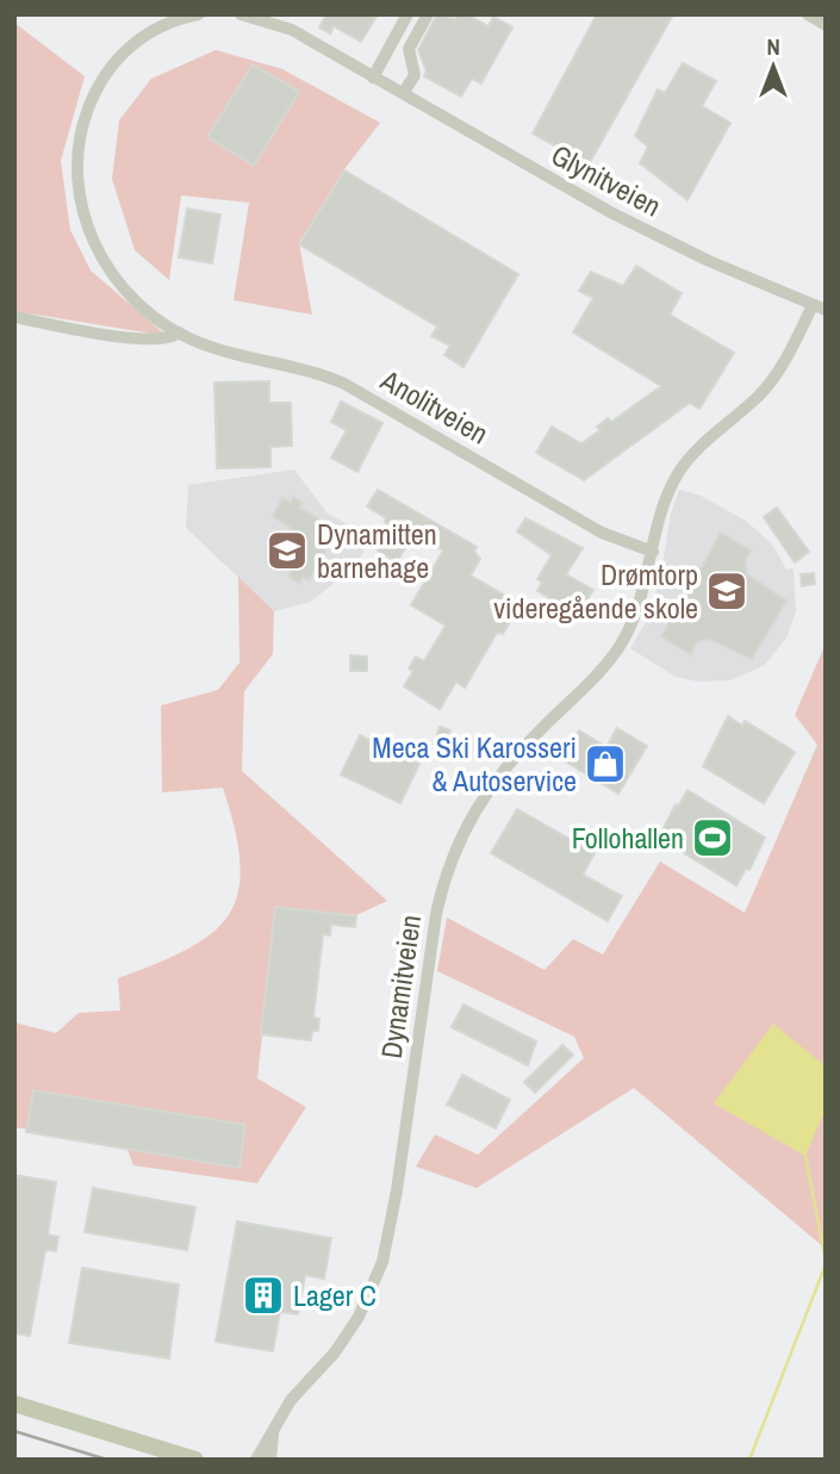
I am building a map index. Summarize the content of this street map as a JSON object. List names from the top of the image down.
{
  "streets": {
    "street": ["Glynitveien", "Anolitveien", "Dynamitveien"]
  },
  "crossings": [
    ["Glynitveien", "Dynamitveien"],
    ["Anolitveien", "Dynamitveien"]
  ],
  "places": {
    "school or university": ["Dynamitten barnehage", "Drømtorp videregående skole"],
    "shop": ["Meca Ski Karosseri & Autoservice"],
    "sports": ["Follohallen"],
    "building": ["Lager C"]
  },
  "north": "top"
}
